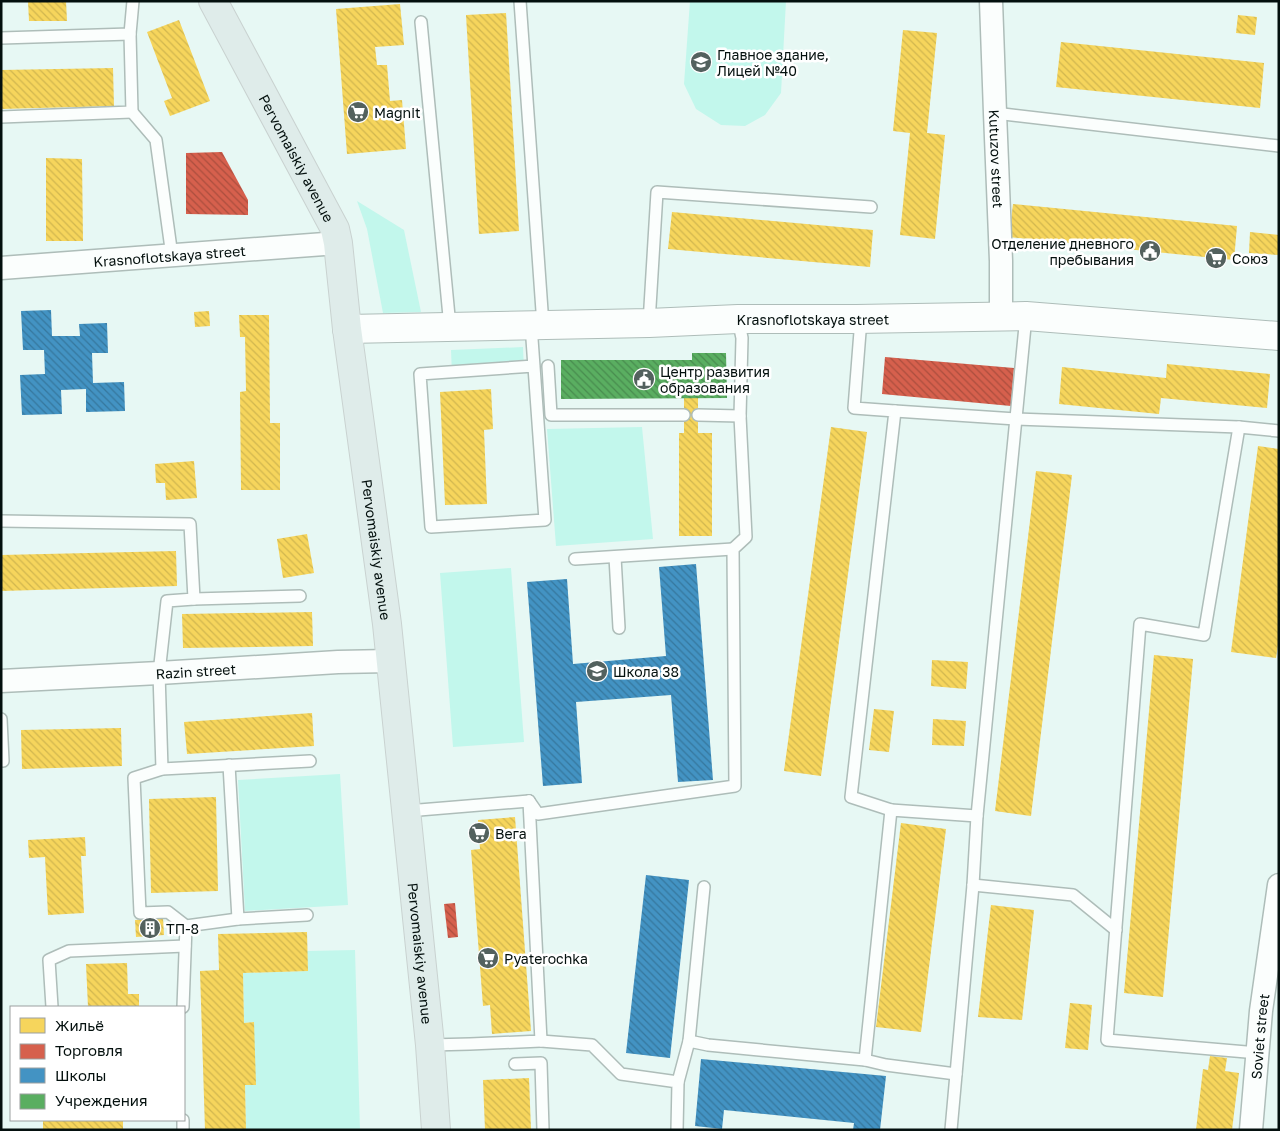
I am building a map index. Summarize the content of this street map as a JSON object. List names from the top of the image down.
{
  "streets": {
    "main road": ["Pervomaiskiy avenue"],
    "street": [
      "Kutuzov street",
      "Krasnoflotskaya street",
      "Razin street",
      "Soviet street"
    ]
  },
  "crossings": [
    ["Pervomaiskiy avenue", "Krasnoflotskaya street"],
    ["Pervomaiskiy avenue", "Razin street"],
    ["Kutuzov street", "Krasnoflotskaya street"]
  ],
  "places": {
    "school or university": ["Главное здание, Лицей №40", "Школа 38"],
    "supermarket": [
      "Magnit",
      "Союз",
      "Вега",
      "Pyaterochka"
    ],
    "public building": ["Отделение дневного пребывания", "Центр развития образования"],
    "building": ["ТП-8"]
  },
  "legend": [
    "Жильё",
    "Торговля",
    "Школы",
    "Учреждения"
  ]
}
